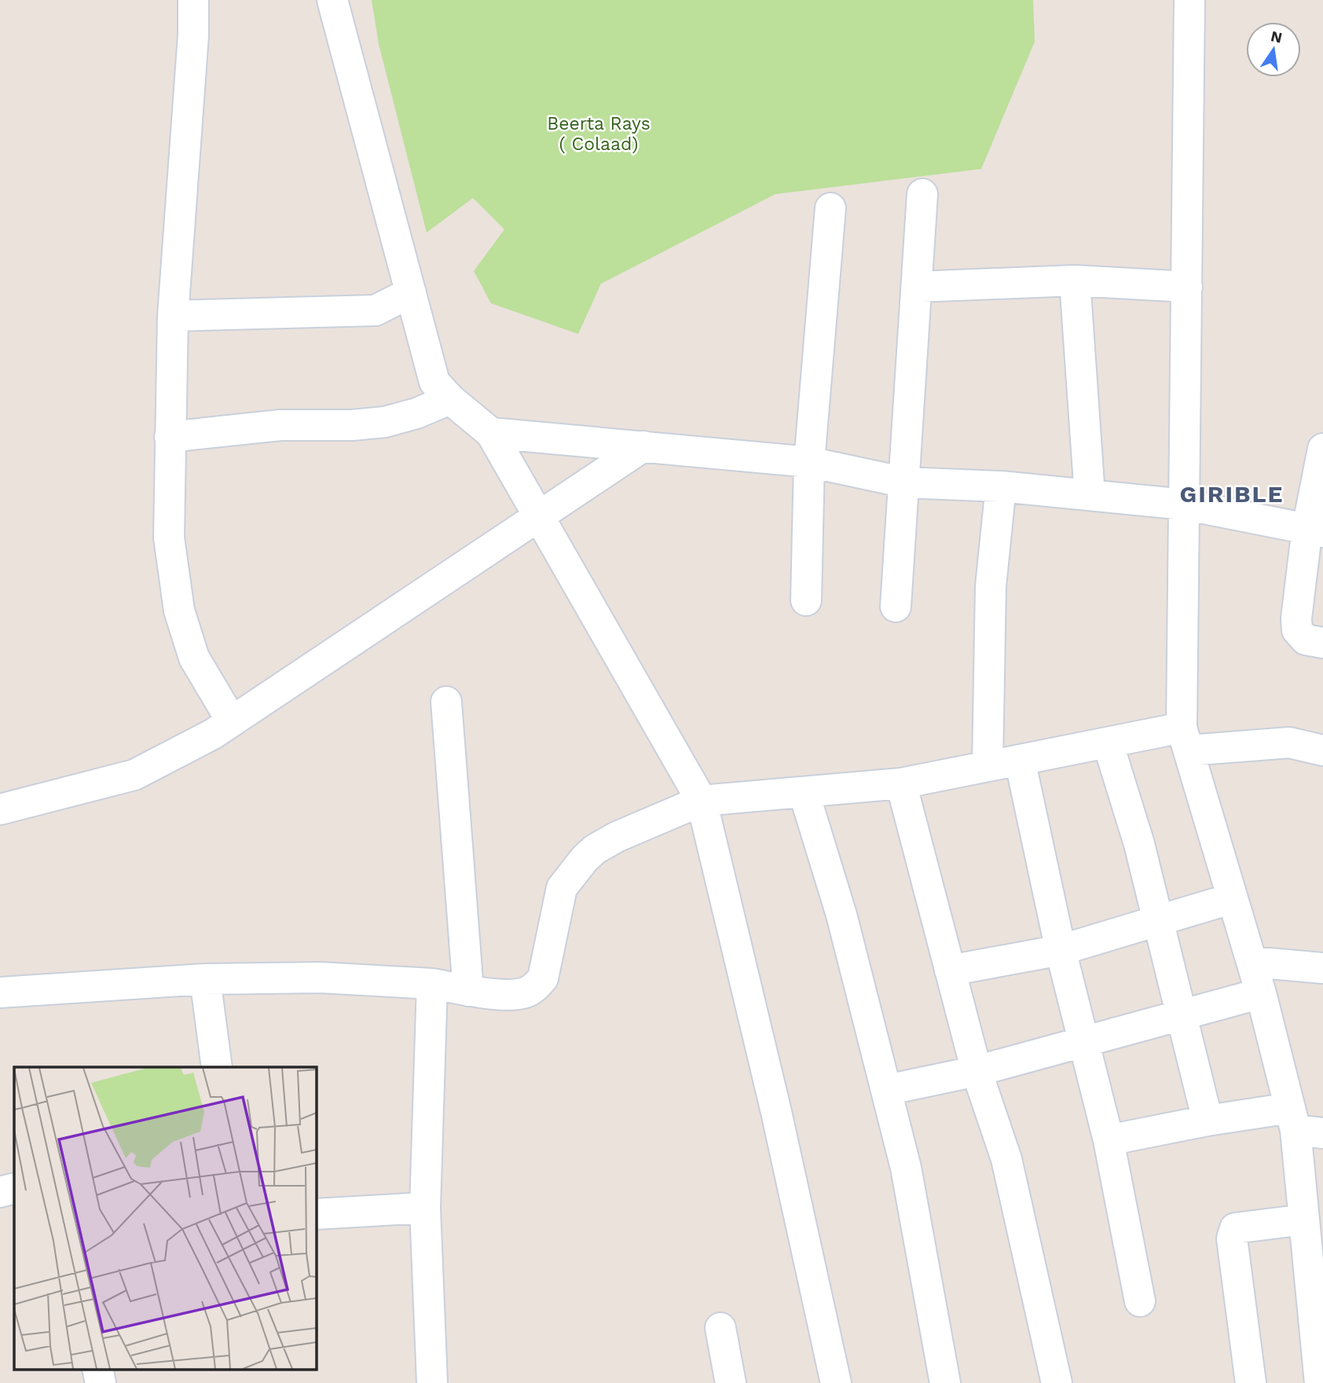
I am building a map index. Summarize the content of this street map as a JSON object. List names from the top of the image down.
{
  "districts": ["GIRIBLE"],
  "parks": ["Beerta Rays ( Colaad)"],
  "north": "top"
}
